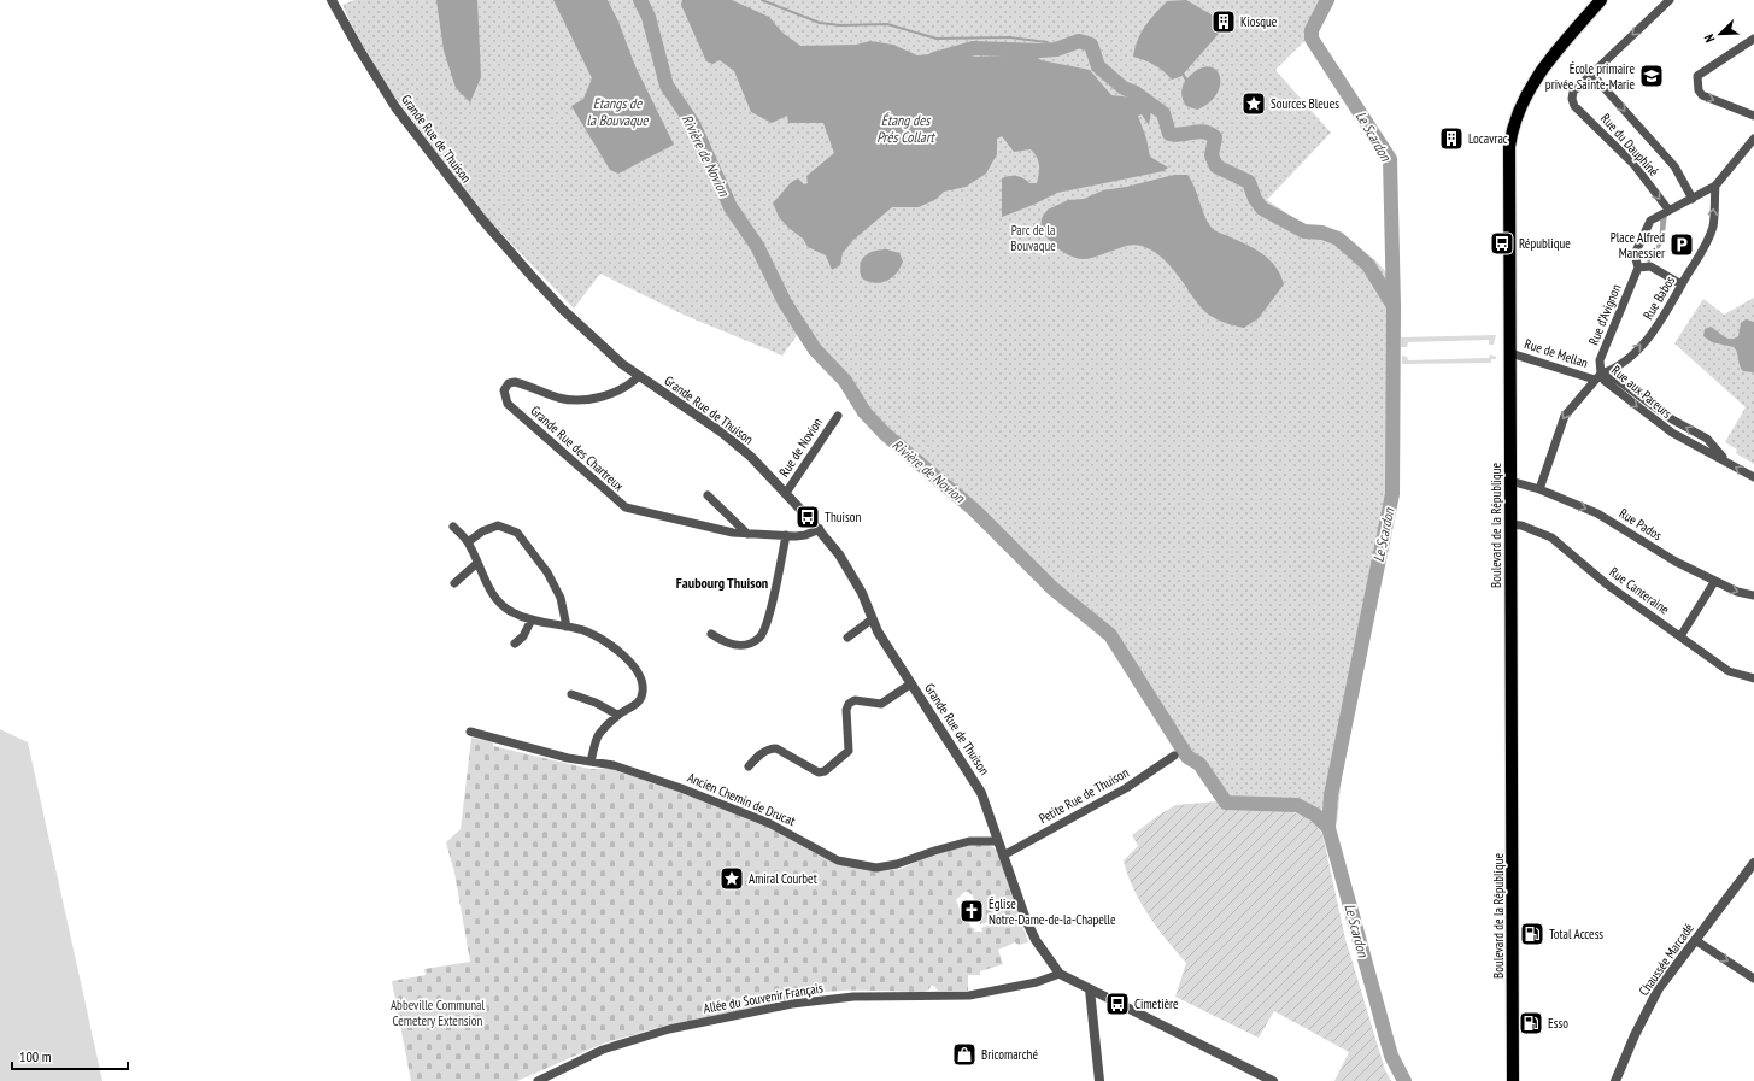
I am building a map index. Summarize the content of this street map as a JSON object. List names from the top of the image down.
{
  "streets": {
    "main road": ["Boulevard de la République"],
    "street": [
      "Grande Rue de Thuison",
      "Rue du Dauphiné",
      "Rue Babos",
      "Rue d'Avignon",
      "Rue de Mellan",
      "Rue aux Pareurs",
      "Rue de Novion",
      "Grande Rue des Chartreux",
      "Rue Pados",
      "Rue Canteraine",
      "Petite Rue de Thuison",
      "Ancien Chemin de Drucat",
      "Chaussée Marcadé",
      "Allée du Souvenir Français"
    ]
  },
  "crossings": [
    ["Grande Rue de Thuison", "Rue de Novion"],
    ["Grande Rue de Thuison", "Grande Rue des Chartreux"],
    ["Grande Rue de Thuison", "Petite Rue de Thuison"],
    ["Grande Rue de Thuison", "Ancien Chemin de Drucat"],
    ["Grande Rue de Thuison", "Allée du Souvenir Français"],
    ["Rue Babos", "Rue d'Avignon"],
    ["Rue Babos", "Rue de Mellan"],
    ["Rue Babos", "Rue aux Pareurs"],
    ["Rue d'Avignon", "Rue de Mellan"],
    ["Rue d'Avignon", "Rue aux Pareurs"],
    ["Rue de Mellan", "Rue aux Pareurs"],
    ["Rue de Mellan", "Boulevard de la République"],
    ["Rue Pados", "Boulevard de la République"],
    ["Boulevard de la République", "Rue Canteraine"]
  ],
  "one_way": ["Rue Babos", "Rue aux Pareurs", "Rue Pados"],
  "districts": ["Faubourg Thuison"],
  "water": [
    "Etangs de la Bouvaque",
    "Étang des Prés Collart",
    "Le Scardon",
    "Rivière de Novion"
  ],
  "parks": ["Parc de la Bouvaque", "Abbeville Communal Cemetery Extension"],
  "places": {
    "building": ["Kiosque", "Locavrac"],
    "school or university": ["École primaire privée Sainte-Marie"],
    "place": ["Sources Bleues", "Amiral Courbet"],
    "bus stop": ["République", "Thuison", "Cimetière"],
    "parking": ["Place Alfred Manessier"],
    "church": ["Église Notre-Dame-de-la-Chapelle"],
    "fuel station": ["Total Access", "Esso"],
    "shop": ["Bricomarché"]
  },
  "scale_bar": "100 m",
  "north": "bottom left"
}
